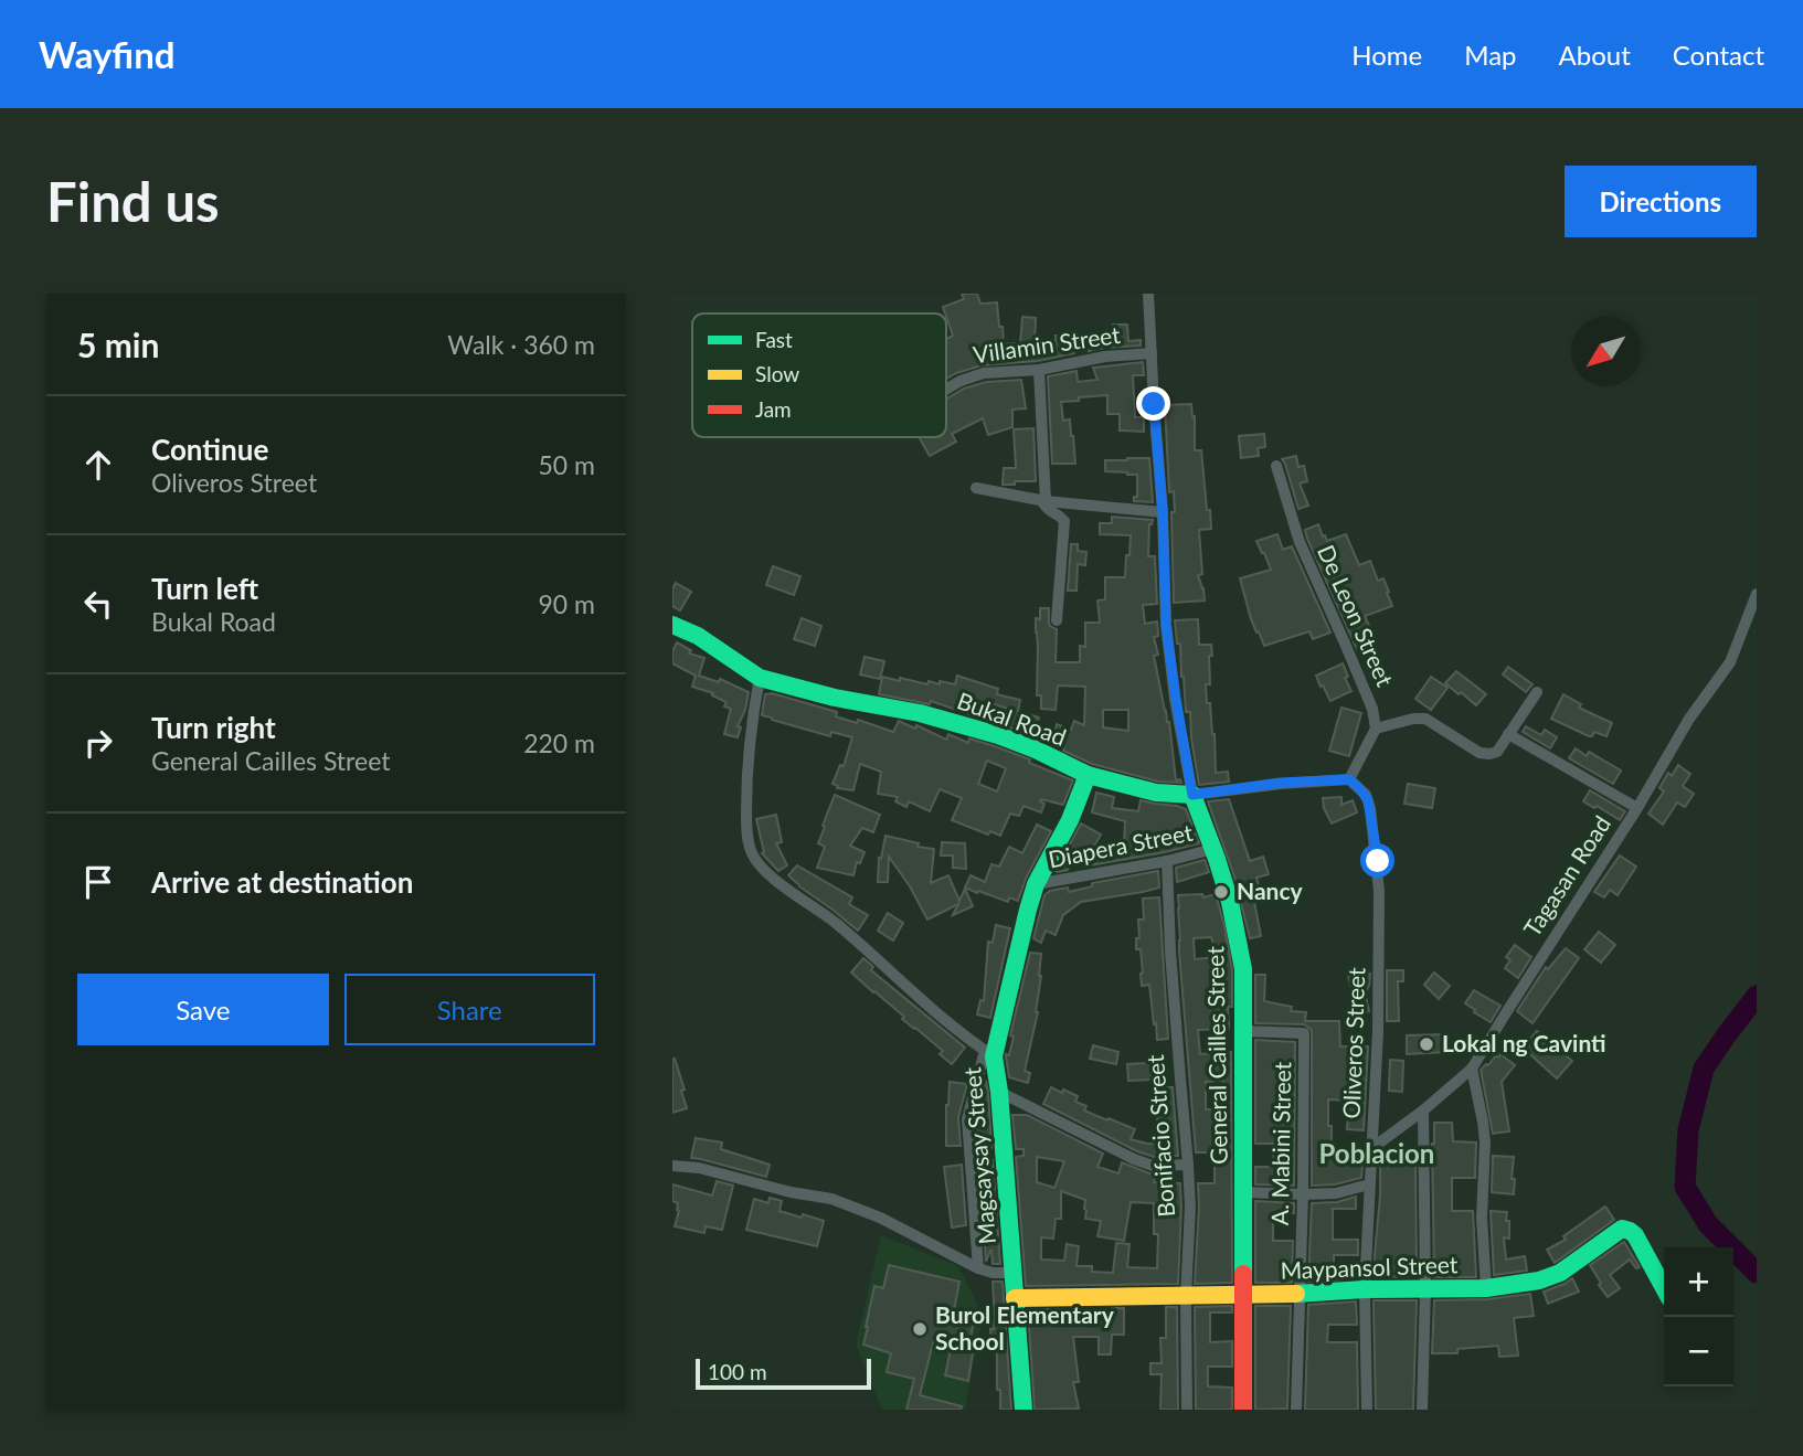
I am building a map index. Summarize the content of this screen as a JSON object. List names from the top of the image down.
{
  "streets": {
    "street": [
      "Villamin Street",
      "De Leon Street",
      "Bukal Road",
      "Diapera Street",
      "Tagasan Road",
      "Oliveros Street",
      "General Cailles Street",
      "Bonifacio Street",
      "A. Mabini Street",
      "Magsaysay Street",
      "Maypansol Street"
    ]
  },
  "crossings": [
    ["Villamin Street", "General Cailles Street"],
    ["Bukal Road", "Oliveros Street"],
    ["Bukal Road", "General Cailles Street"],
    ["Bukal Road", "Magsaysay Street"],
    ["Diapera Street", "General Cailles Street"],
    ["Diapera Street", "Bonifacio Street"],
    ["Diapera Street", "Magsaysay Street"],
    ["Tagasan Road", "Oliveros Street"],
    ["Oliveros Street", "Maypansol Street"],
    ["General Cailles Street", "A. Mabini Street"],
    ["General Cailles Street", "Maypansol Street"],
    ["Bonifacio Street", "Maypansol Street"],
    ["A. Mabini Street", "Maypansol Street"],
    ["Magsaysay Street", "Maypansol Street"]
  ],
  "districts": ["Poblacion"],
  "places": ["Nancy", "Lokal ng Cavinti", "Burol Elementary School"],
  "legend": ["Fast", "Slow", "Jam"],
  "scale_bar": "100 m",
  "north": "bottom left",
  "page": {
    "header": "Wayfind",
    "nav": [
      "Home",
      "Map",
      "About",
      "Contact"
    ],
    "buttons": [
      "Directions",
      ["Save", "Share"]
    ],
    "title": "Find us",
    "heading": ["5 min", "Walk · 360 m"],
    "list": [
      ["Continue", "Oliveros Street", "50 m"],
      ["Turn left", "Bukal Road", "90 m"],
      ["Turn right", "General Cailles Street", "220 m"],
      "Arrive at destination"
    ],
    "map_buttons": ["+", "−"],
    "scale": "100 m"
  }
}
